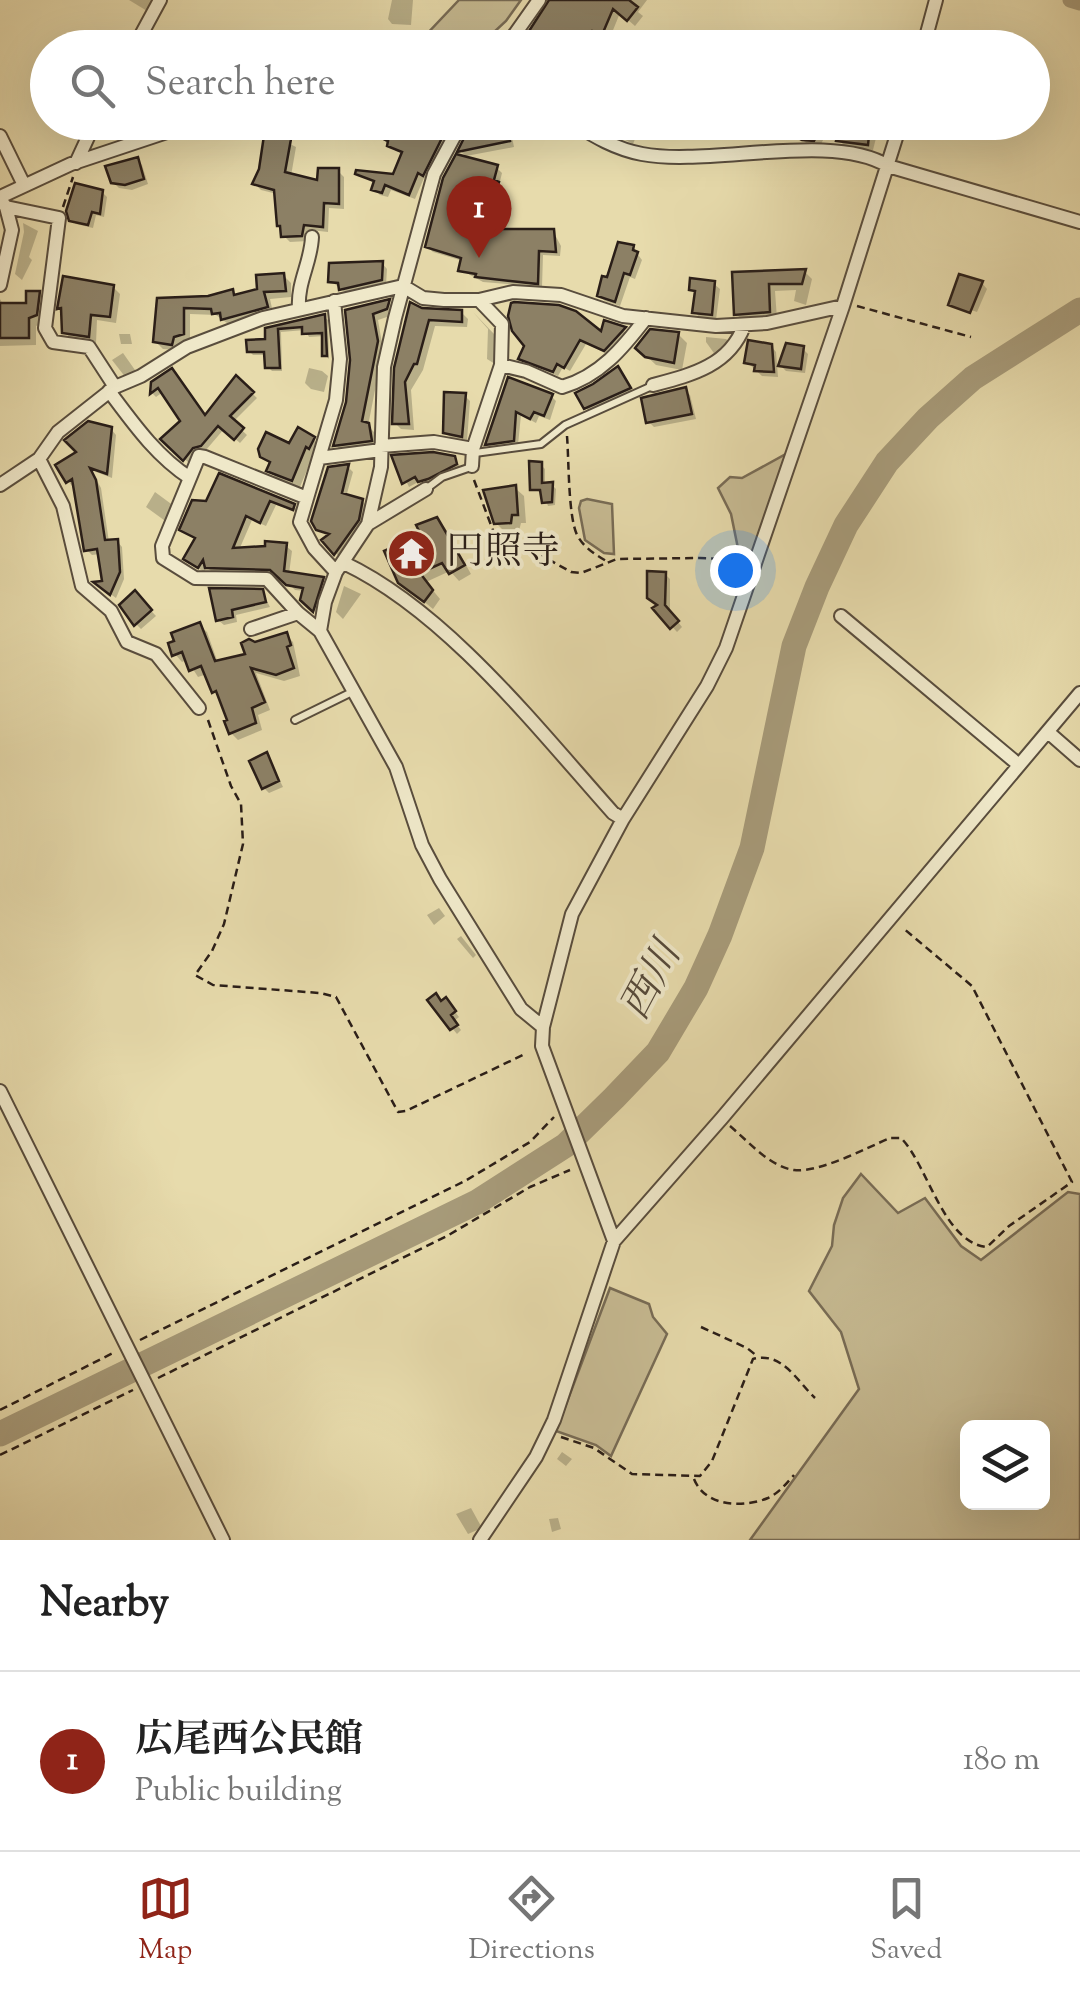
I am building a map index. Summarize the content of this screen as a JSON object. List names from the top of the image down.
{
  "water": ["西川"],
  "places": {
    "temple": ["円照寺"]
  },
  "page": {
    "search": "Search here",
    "pins": "1",
    "heading": "Nearby",
    "list": [
      {
        "mark": "1",
        "name": "広尾西公民館",
        "note": "Public building",
        "value": "180 m"
      }
    ],
    "nav": ["Map", "Directions", "Saved"]
  }
}
